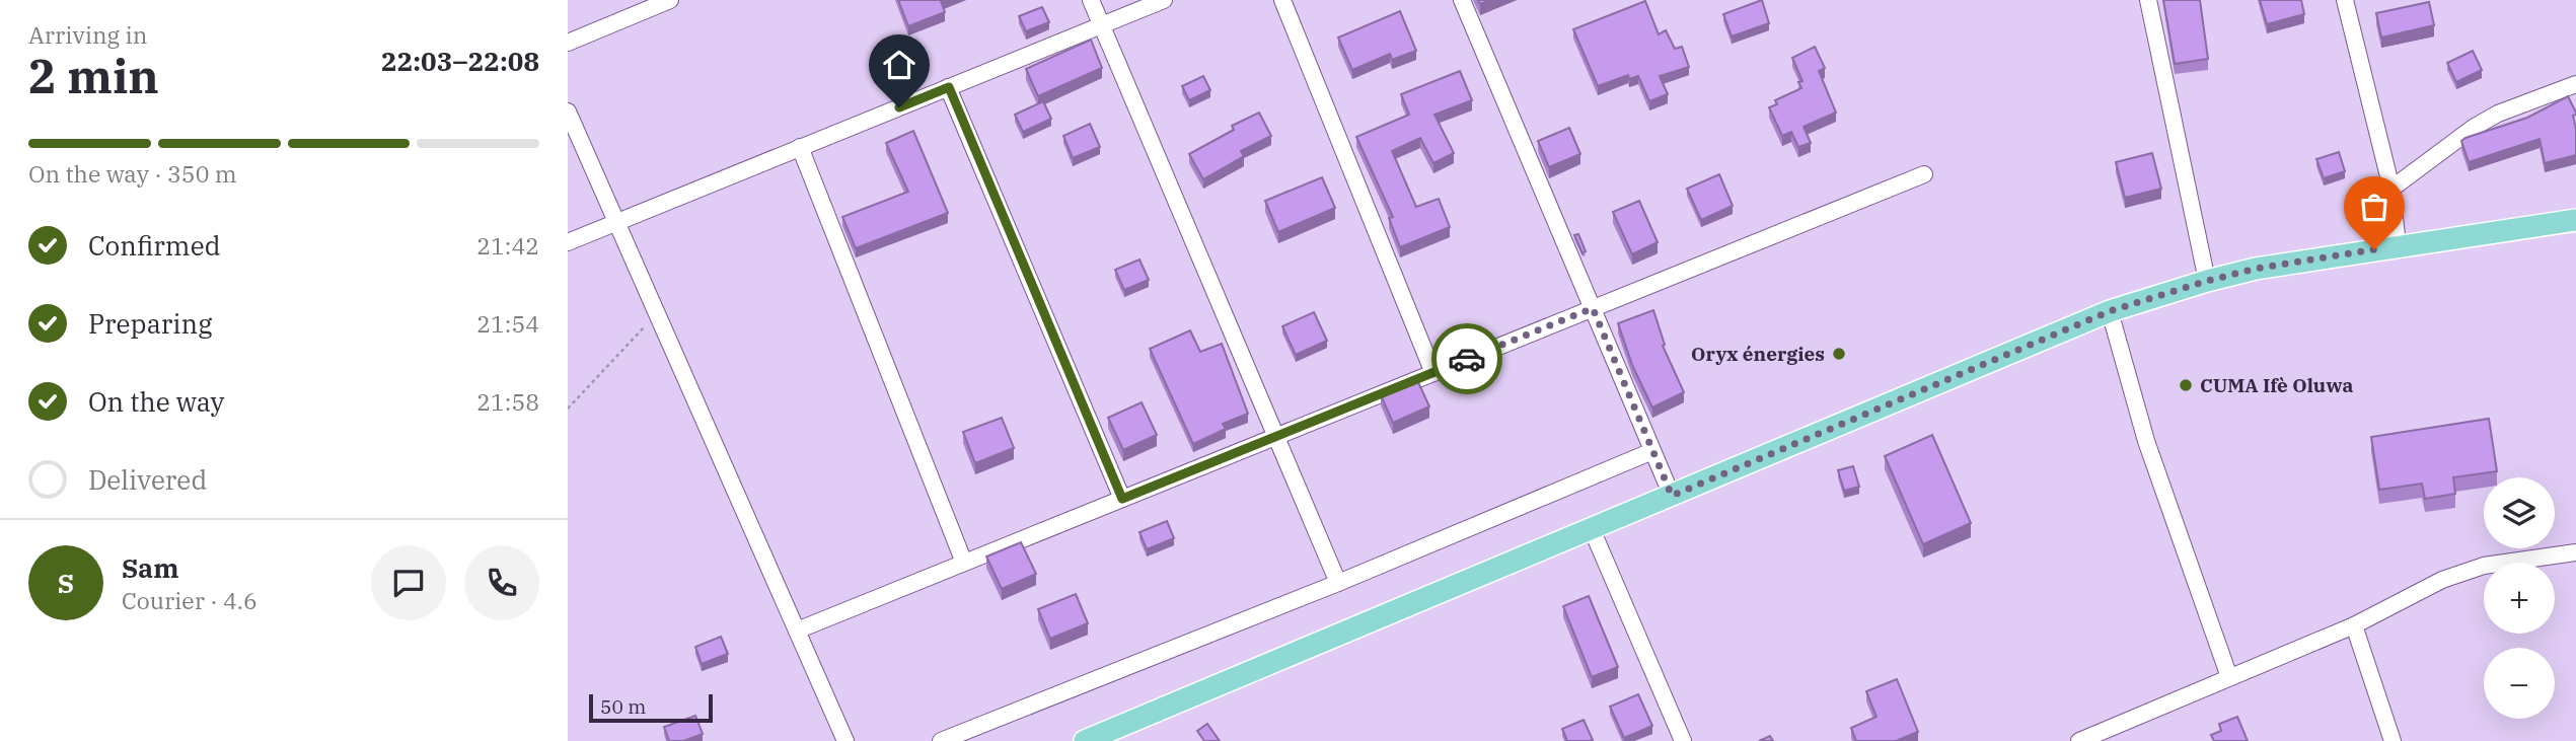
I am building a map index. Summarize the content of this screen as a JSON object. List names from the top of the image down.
{
  "places": ["Oryx énergies", "CUMA Ifè Oluwa"],
  "scale_bar": "50 m",
  "page": {
    "heading": ["2 min", "Arriving in", "22:03–22:08"],
    "panel": ["Sam", "Courier · 4.6"],
    "bar": "On the way · 350 m",
    "list": [
      ["Confirmed", "21:42"],
      ["Preparing", "21:54"],
      ["On the way", "21:58"],
      "Delivered"
    ],
    "map_buttons": ["+", "−"],
    "round": "S",
    "scale": "50 m"
  }
}
